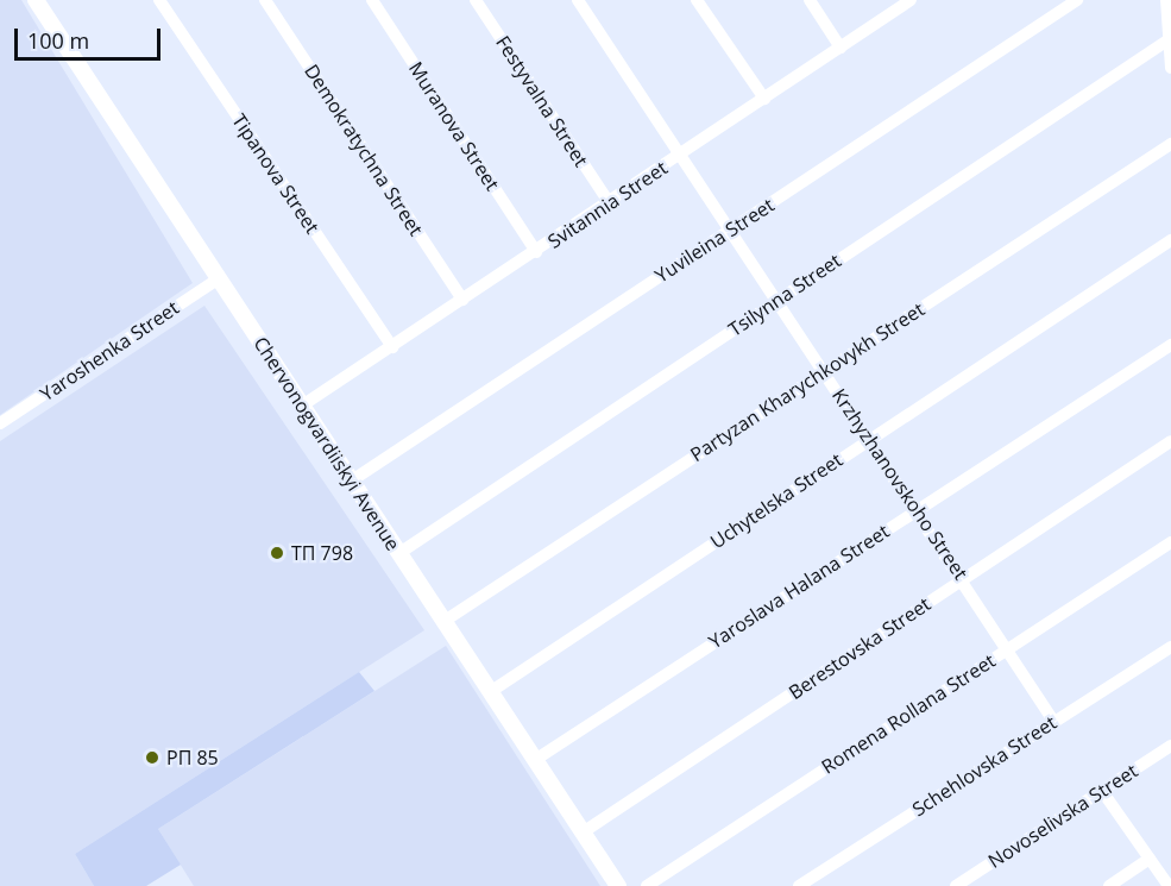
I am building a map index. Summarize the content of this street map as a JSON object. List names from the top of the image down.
{
  "streets": {
    "main road": ["Chervonogvardiiskyi Avenue"],
    "street": [
      "Festyvalna Street",
      "Muranova Street",
      "Demokratychna Street",
      "Tipanova Street",
      "Svitannia Street",
      "Yuvileina Street",
      "Tsilynna Street",
      "Yaroshenka Street",
      "Partyzan Kharychkovykh Street",
      "Krzhyzhanovskoho Street",
      "Uchytelska Street",
      "Yaroslava Halana Street",
      "Berestovska Street",
      "Romena Rollana Street",
      "Schehlovska Street",
      "Novoselivska Street"
    ]
  },
  "crossings": [
    ["Festyvalna Street", "Svitannia Street"],
    ["Muranova Street", "Svitannia Street"],
    ["Demokratychna Street", "Svitannia Street"],
    ["Tipanova Street", "Svitannia Street"],
    ["Svitannia Street", "Chervonogvardiiskyi Avenue"],
    ["Svitannia Street", "Krzhyzhanovskoho Street"],
    ["Yuvileina Street", "Chervonogvardiiskyi Avenue"],
    ["Yuvileina Street", "Krzhyzhanovskoho Street"],
    ["Tsilynna Street", "Chervonogvardiiskyi Avenue"],
    ["Tsilynna Street", "Krzhyzhanovskoho Street"],
    ["Yaroshenka Street", "Chervonogvardiiskyi Avenue"],
    ["Partyzan Kharychkovykh Street", "Chervonogvardiiskyi Avenue"],
    ["Partyzan Kharychkovykh Street", "Krzhyzhanovskoho Street"],
    ["Chervonogvardiiskyi Avenue", "Uchytelska Street"],
    ["Chervonogvardiiskyi Avenue", "Yaroslava Halana Street"],
    ["Chervonogvardiiskyi Avenue", "Berestovska Street"],
    ["Krzhyzhanovskoho Street", "Uchytelska Street"],
    ["Krzhyzhanovskoho Street", "Yaroslava Halana Street"],
    ["Krzhyzhanovskoho Street", "Berestovska Street"],
    ["Krzhyzhanovskoho Street", "Romena Rollana Street"],
    ["Krzhyzhanovskoho Street", "Schehlovska Street"]
  ],
  "places": ["ТП 798", "РП 85"],
  "scale_bar": "100 m"
}
